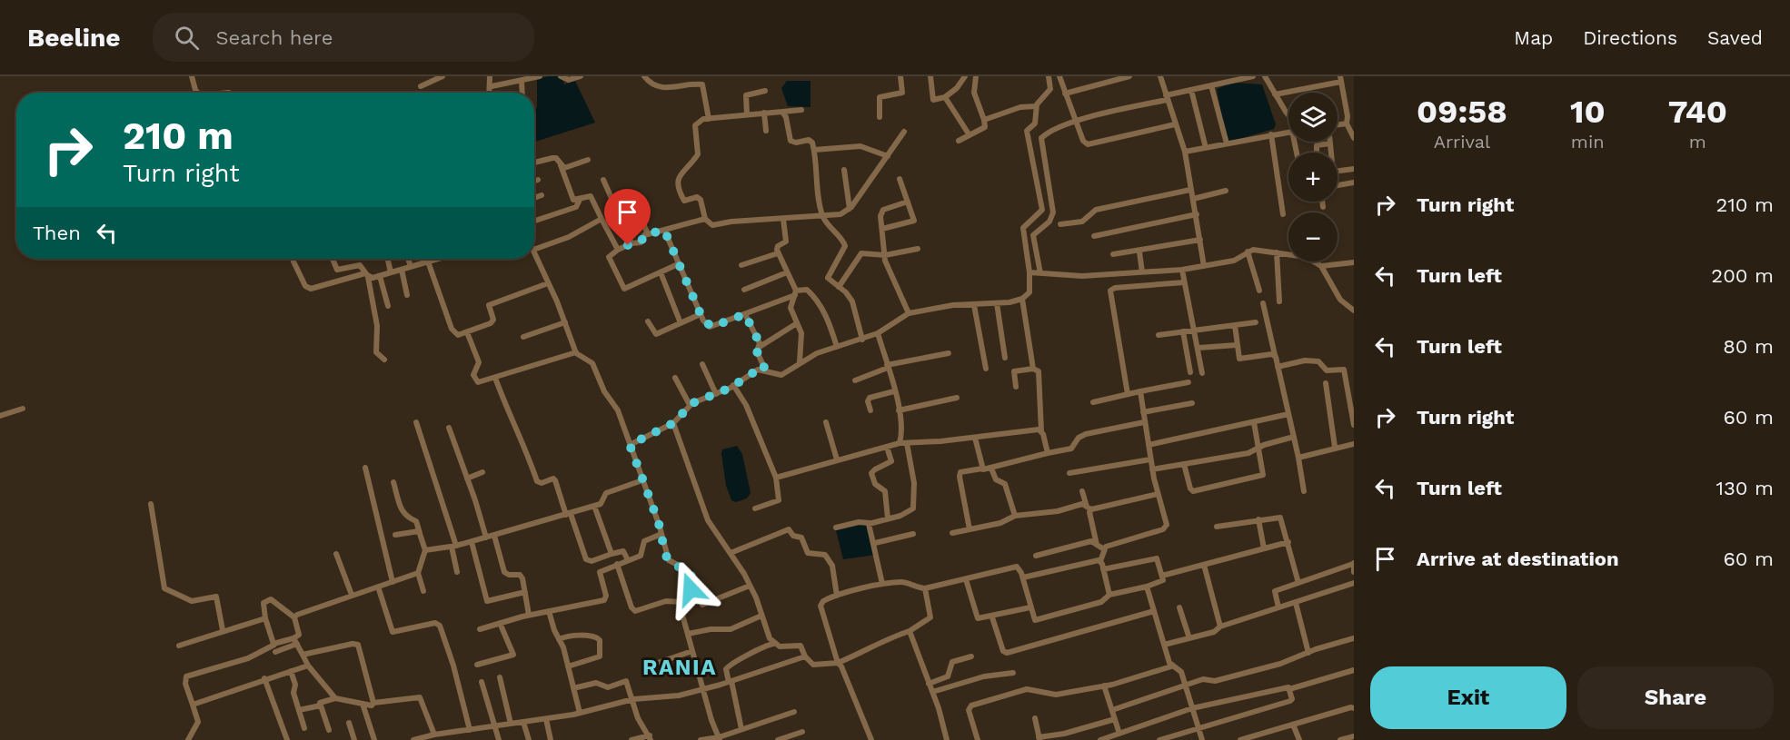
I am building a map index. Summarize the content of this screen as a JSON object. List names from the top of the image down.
{
  "districts": ["RANIA"],
  "page": {
    "header": "Beeline",
    "search": "Search here",
    "nav": ["Map", "Directions", "Saved"],
    "eta": [
      "09:58",
      "Arrival",
      "10",
      "min",
      "740",
      "m"
    ],
    "map_buttons": ["+", "−"],
    "turn": ["210 m", "Turn right"],
    "list": [
      {
        "name": "Turn right",
        "value": "210 m"
      },
      {
        "name": "Turn left",
        "value": "200 m"
      },
      {
        "name": "Turn left",
        "value": "80 m"
      },
      {
        "name": "Turn right",
        "value": "60 m"
      },
      {
        "name": "Turn left",
        "value": "130 m"
      },
      {
        "name": "Arrive at destination",
        "value": "60 m"
      }
    ],
    "then": "Then",
    "buttons": ["Exit", "Share"]
  }
}
